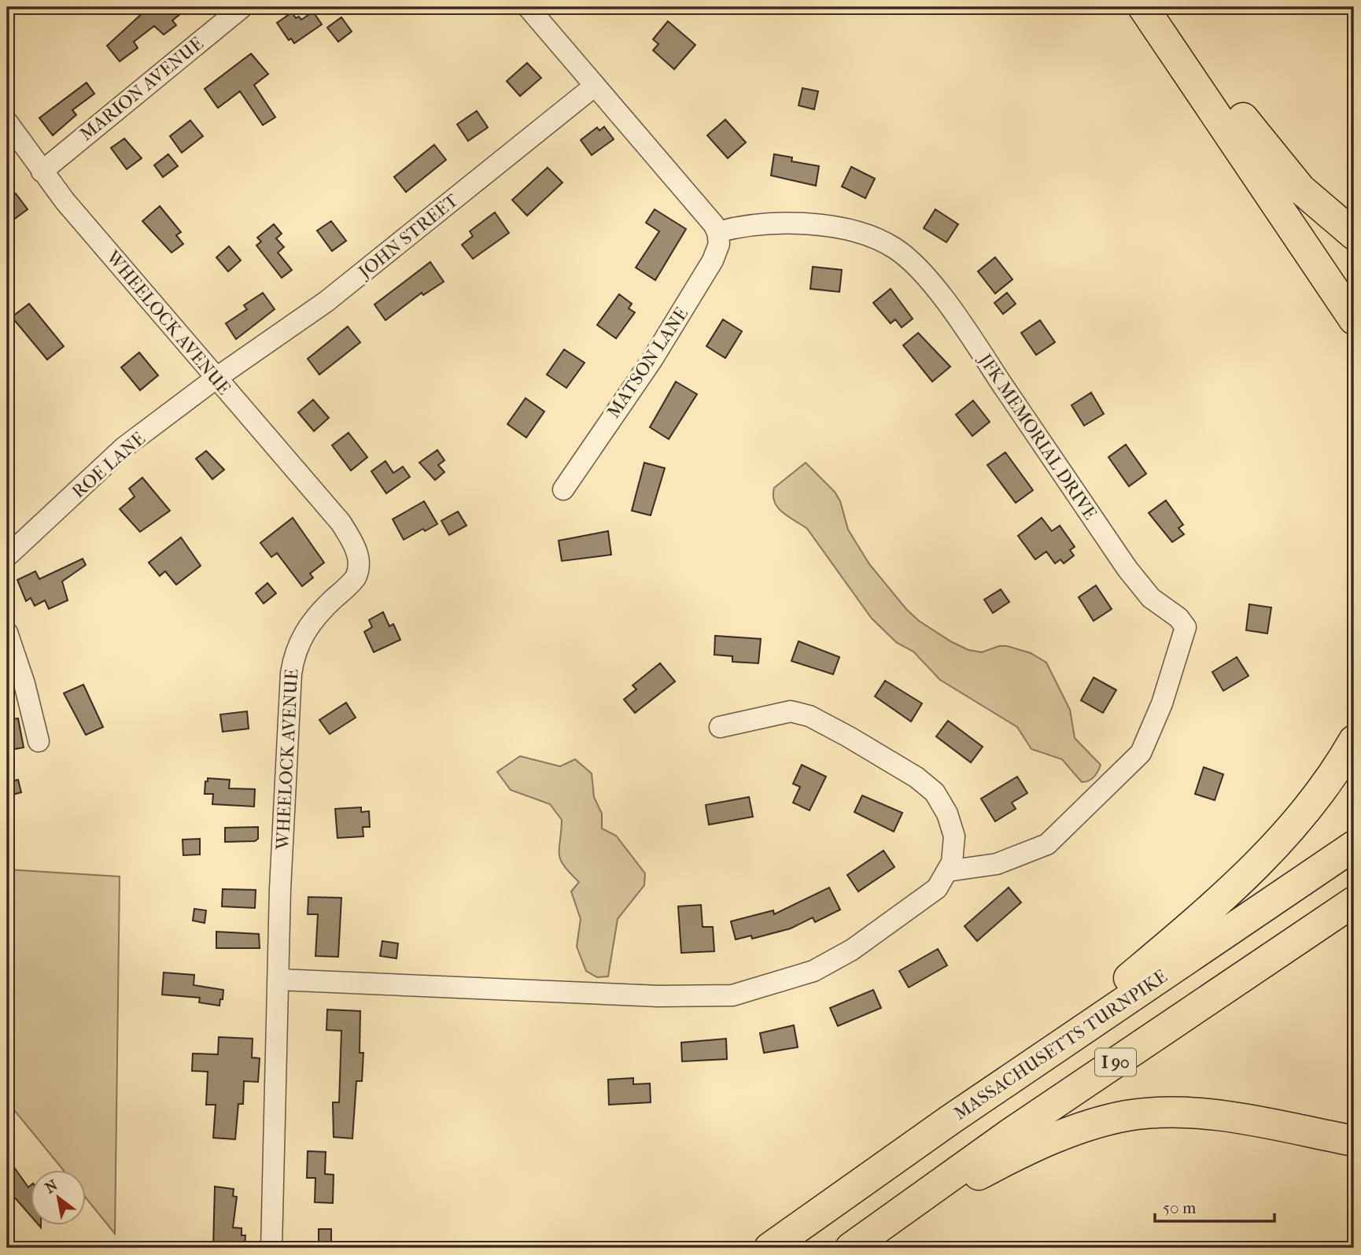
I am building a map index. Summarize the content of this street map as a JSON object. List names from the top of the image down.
{
  "streets": {
    "highway": ["MASSACHUSETTS TURNPIKE", "I 90"],
    "street": [
      "MARION AVENUE",
      "JOHN STREET",
      "WHEELOCK AVENUE",
      "MATSON LANE",
      "JFK MEMORIAL DRIVE",
      "ROE LANE"
    ]
  },
  "crossings": [
    ["MARION AVENUE", "WHEELOCK AVENUE"],
    ["JOHN STREET", "WHEELOCK AVENUE"],
    ["JOHN STREET", "ROE LANE"],
    ["WHEELOCK AVENUE", "ROE LANE"],
    ["MATSON LANE", "JFK MEMORIAL DRIVE"]
  ],
  "scale_bar": "50 m",
  "north": "top left"
}
